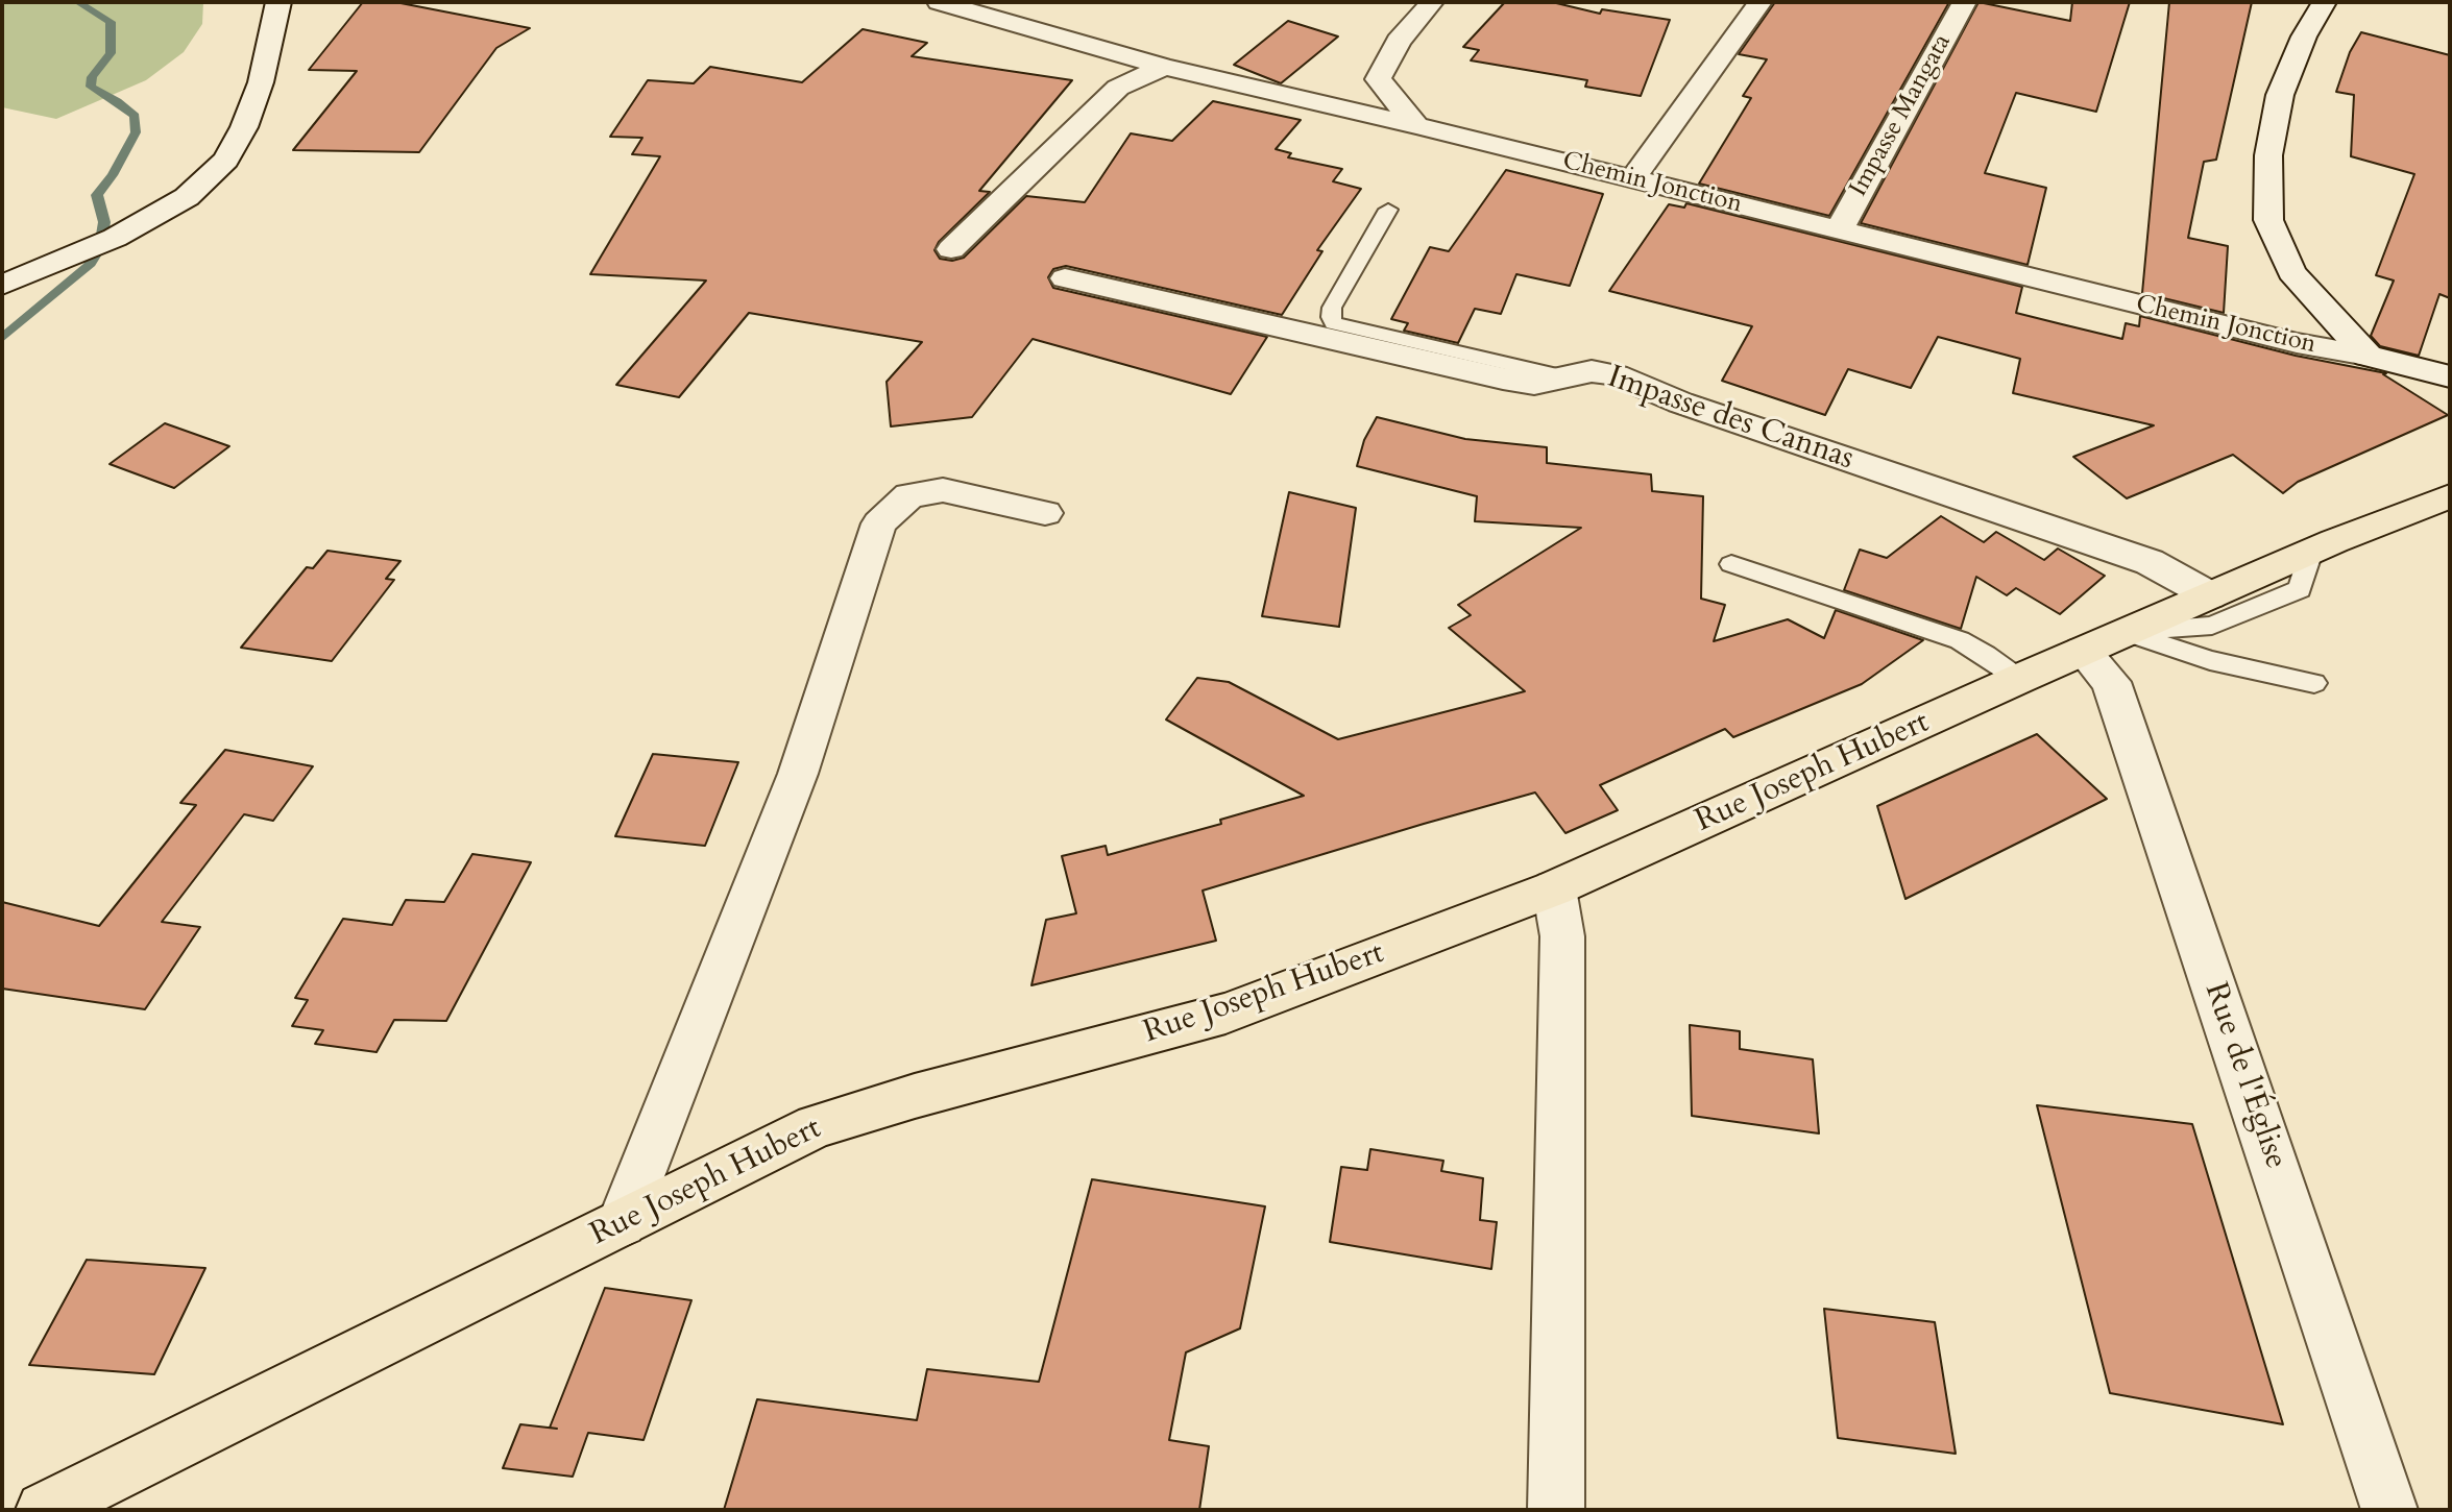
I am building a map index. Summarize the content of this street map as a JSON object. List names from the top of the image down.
{
  "streets": {
    "main road": ["Rue Joseph Hubert"],
    "street": [
      "Impasse Mangata",
      "Chemin Jonction",
      "Impasse des Cannas",
      "Rue de l'Église"
    ]
  },
  "crossings": [
    ["Impasse Mangata", "Chemin Jonction"],
    ["Impasse des Cannas", "Rue Joseph Hubert"],
    ["Rue Joseph Hubert", "Rue de l'Église"]
  ]
}
